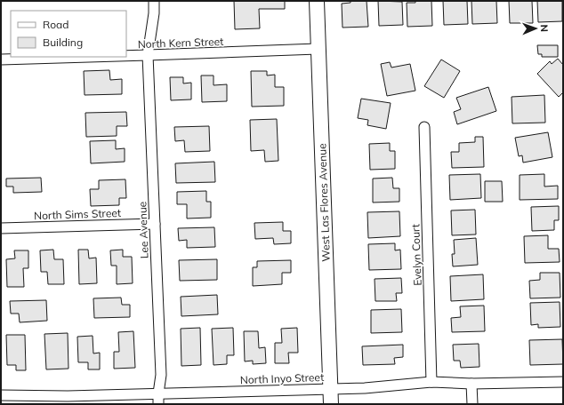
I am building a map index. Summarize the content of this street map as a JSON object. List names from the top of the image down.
{
  "streets": {
    "street": [
      "North Kern Street",
      "West Las Flores Avenue",
      "North Sims Street",
      "Lee Avenue",
      "Evelyn Court",
      "North Inyo Street"
    ]
  },
  "crossings": [
    ["North Kern Street", "West Las Flores Avenue"],
    ["North Kern Street", "Lee Avenue"],
    ["West Las Flores Avenue", "North Inyo Street"],
    ["North Sims Street", "Lee Avenue"],
    ["Lee Avenue", "North Inyo Street"],
    ["Evelyn Court", "North Inyo Street"]
  ],
  "legend": ["Road", "Building"],
  "north": "right"
}
